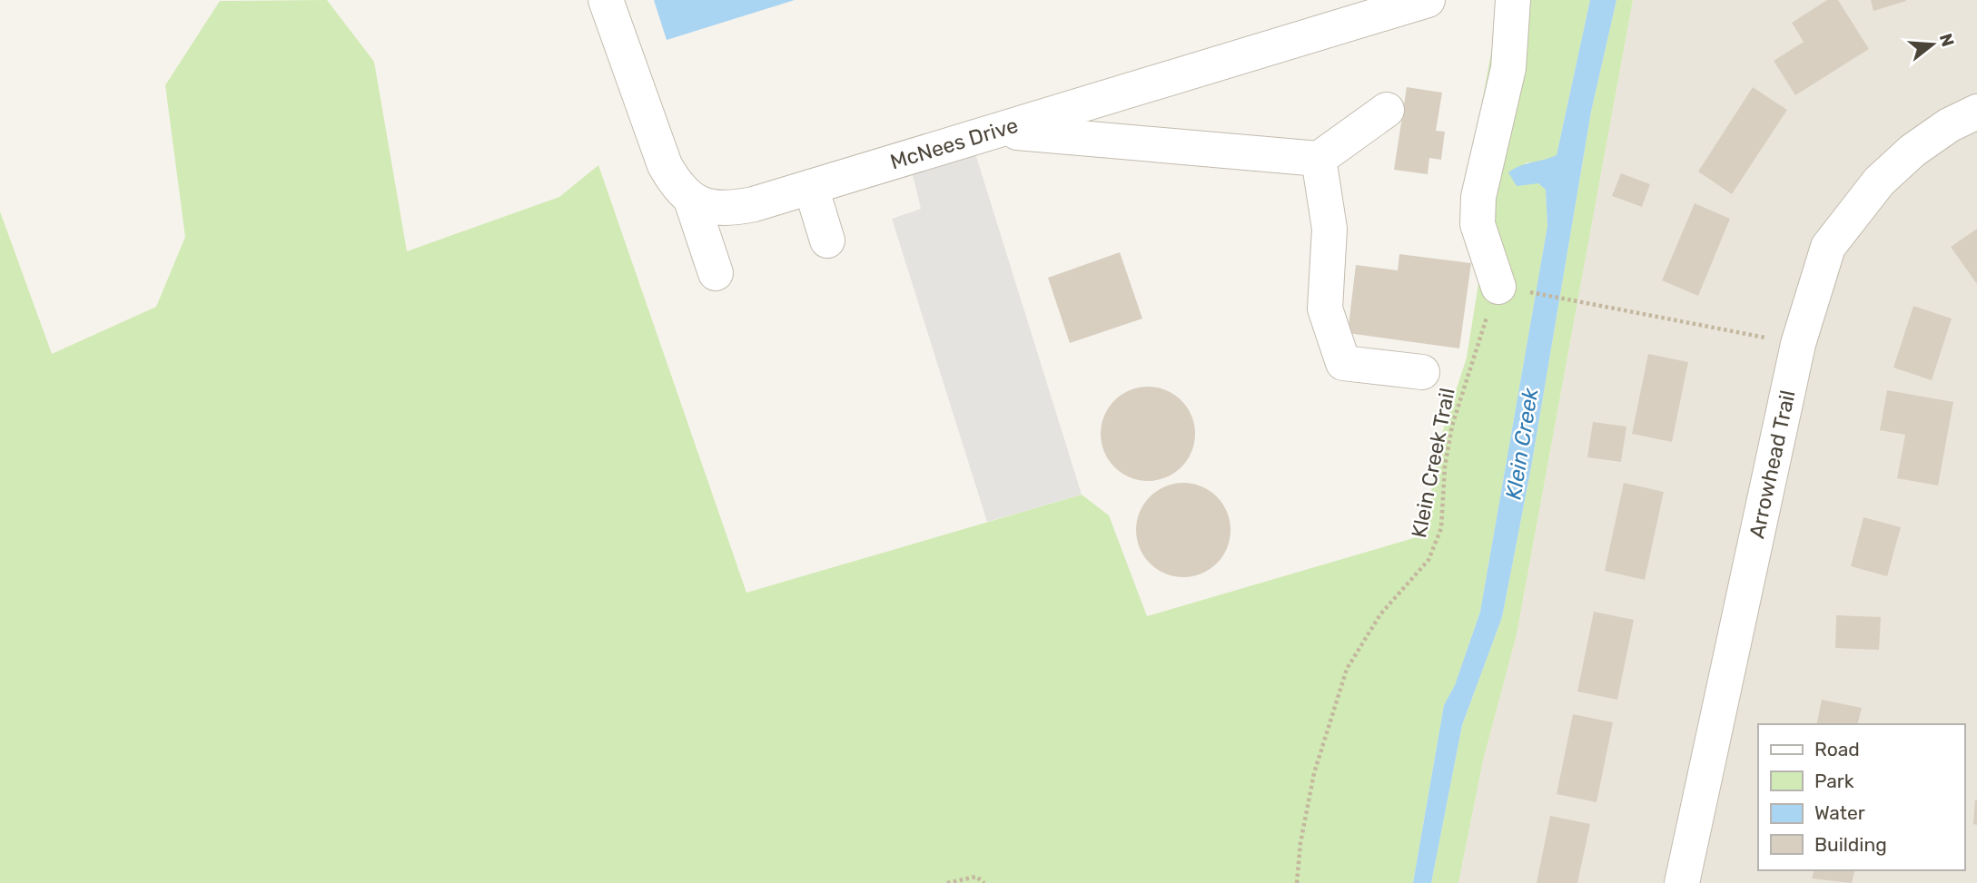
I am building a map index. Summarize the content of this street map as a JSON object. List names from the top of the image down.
{
  "streets": {
    "street": ["McNees Drive", "Arrowhead Trail"],
    "path": ["Klein Creek Trail"]
  },
  "water": ["Klein Creek"],
  "legend": [
    "Road",
    "Park",
    "Water",
    "Building"
  ],
  "north": "right"
}
